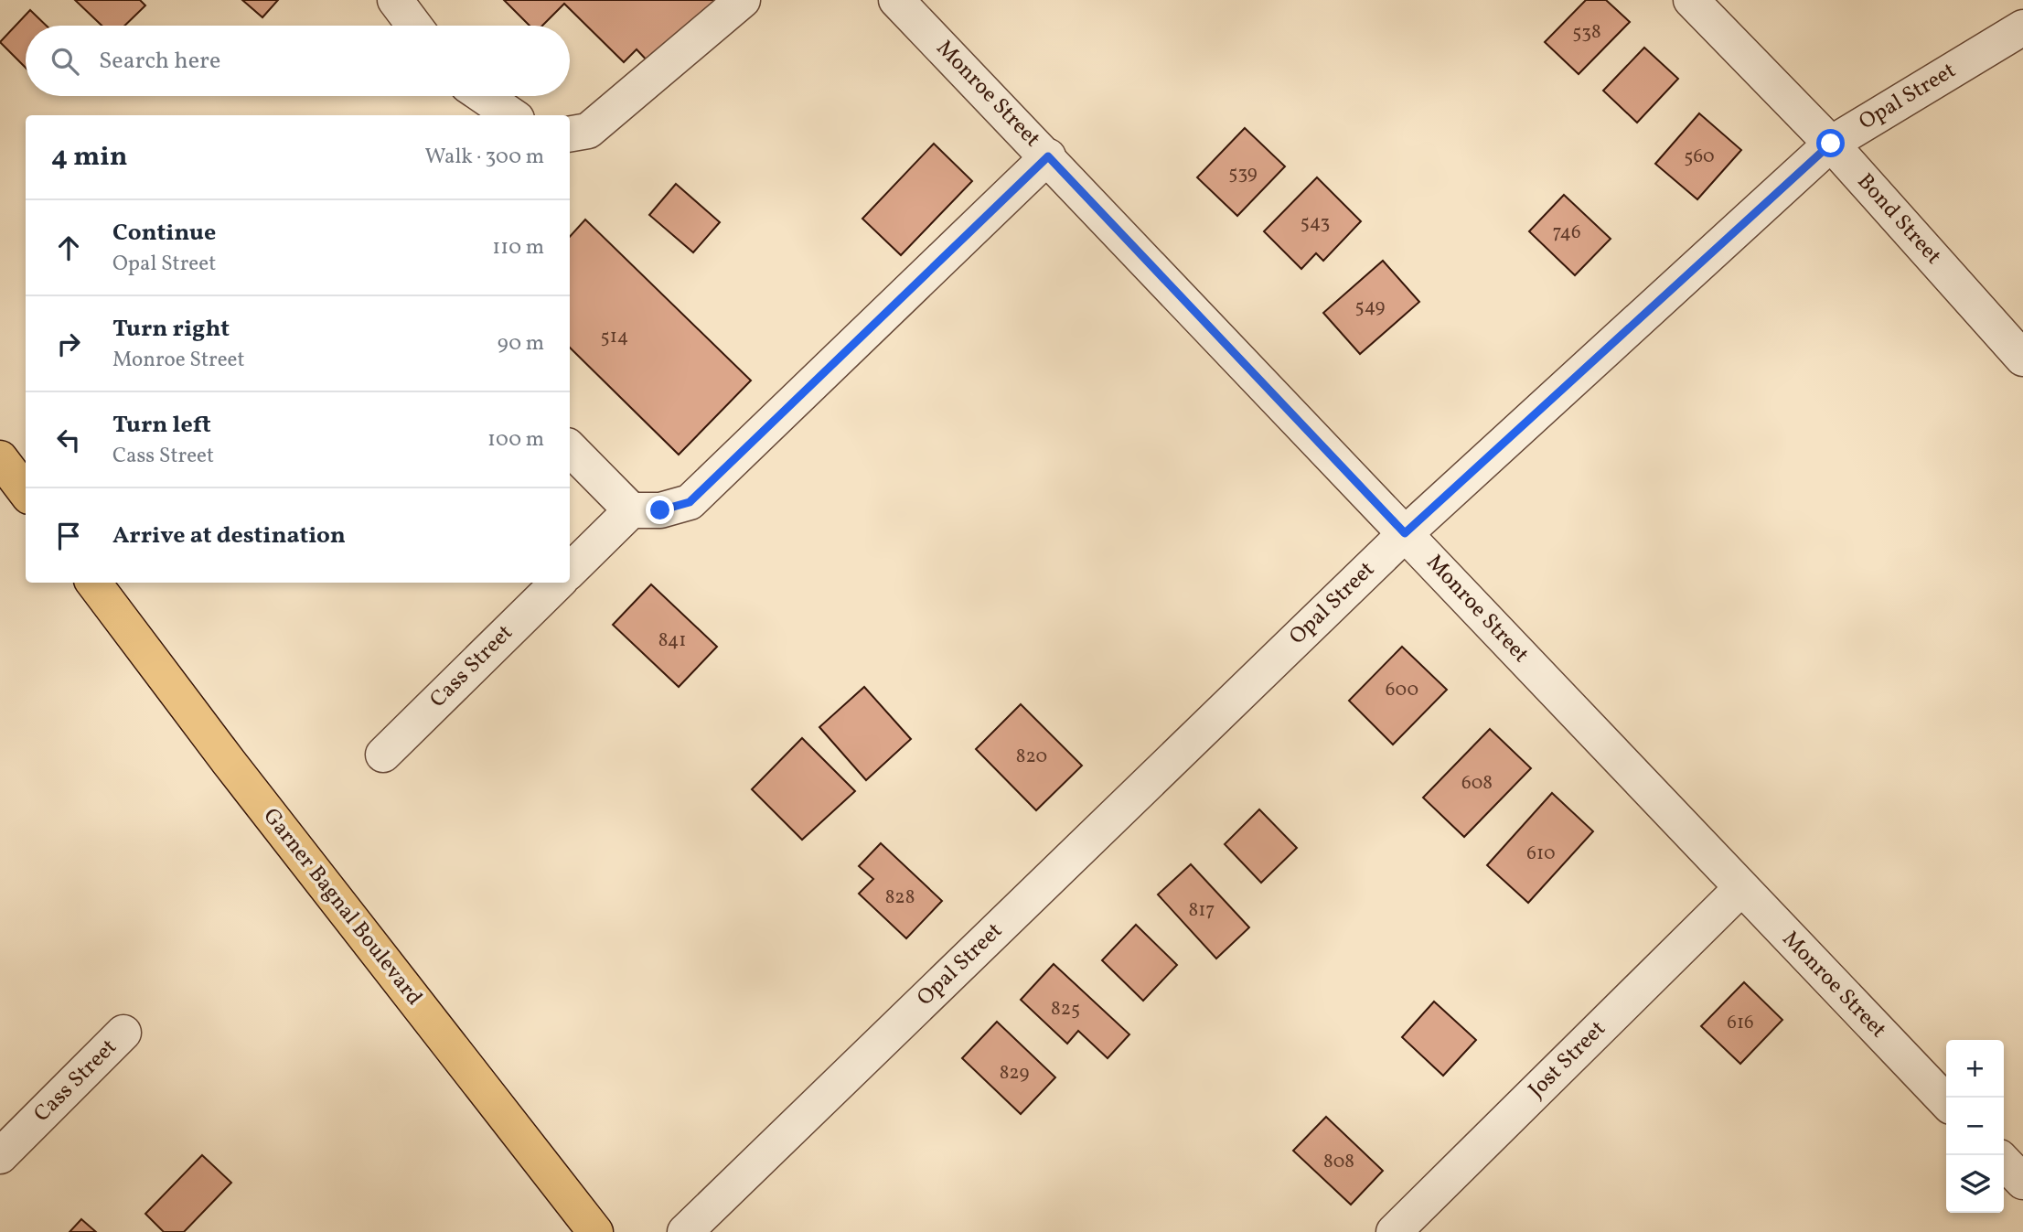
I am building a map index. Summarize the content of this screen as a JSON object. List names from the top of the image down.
{
  "streets": {
    "highway": ["Garner Bagnal Boulevard"],
    "street": [
      "Monroe Street",
      "Opal Street",
      "Bond Street",
      "Cass Street",
      "Jost Street"
    ]
  },
  "crossings": [
    ["Monroe Street", "Opal Street"],
    ["Monroe Street", "Jost Street"],
    ["Opal Street", "Bond Street"]
  ],
  "house_numbers": [
    "538",
    "560",
    "539",
    "543",
    "746",
    "549",
    "514",
    "841",
    "600",
    "820",
    "608",
    "610",
    "828",
    "817",
    "825",
    "616",
    "829",
    "808"
  ],
  "page": {
    "search": "Search here",
    "heading": ["4 min", "Walk · 300 m"],
    "list": [
      ["Continue", "Opal Street", "110 m"],
      ["Turn right", "Monroe Street", "90 m"],
      ["Turn left", "Cass Street", "100 m"],
      "Arrive at destination"
    ],
    "map_buttons": ["+", "−"]
  }
}
